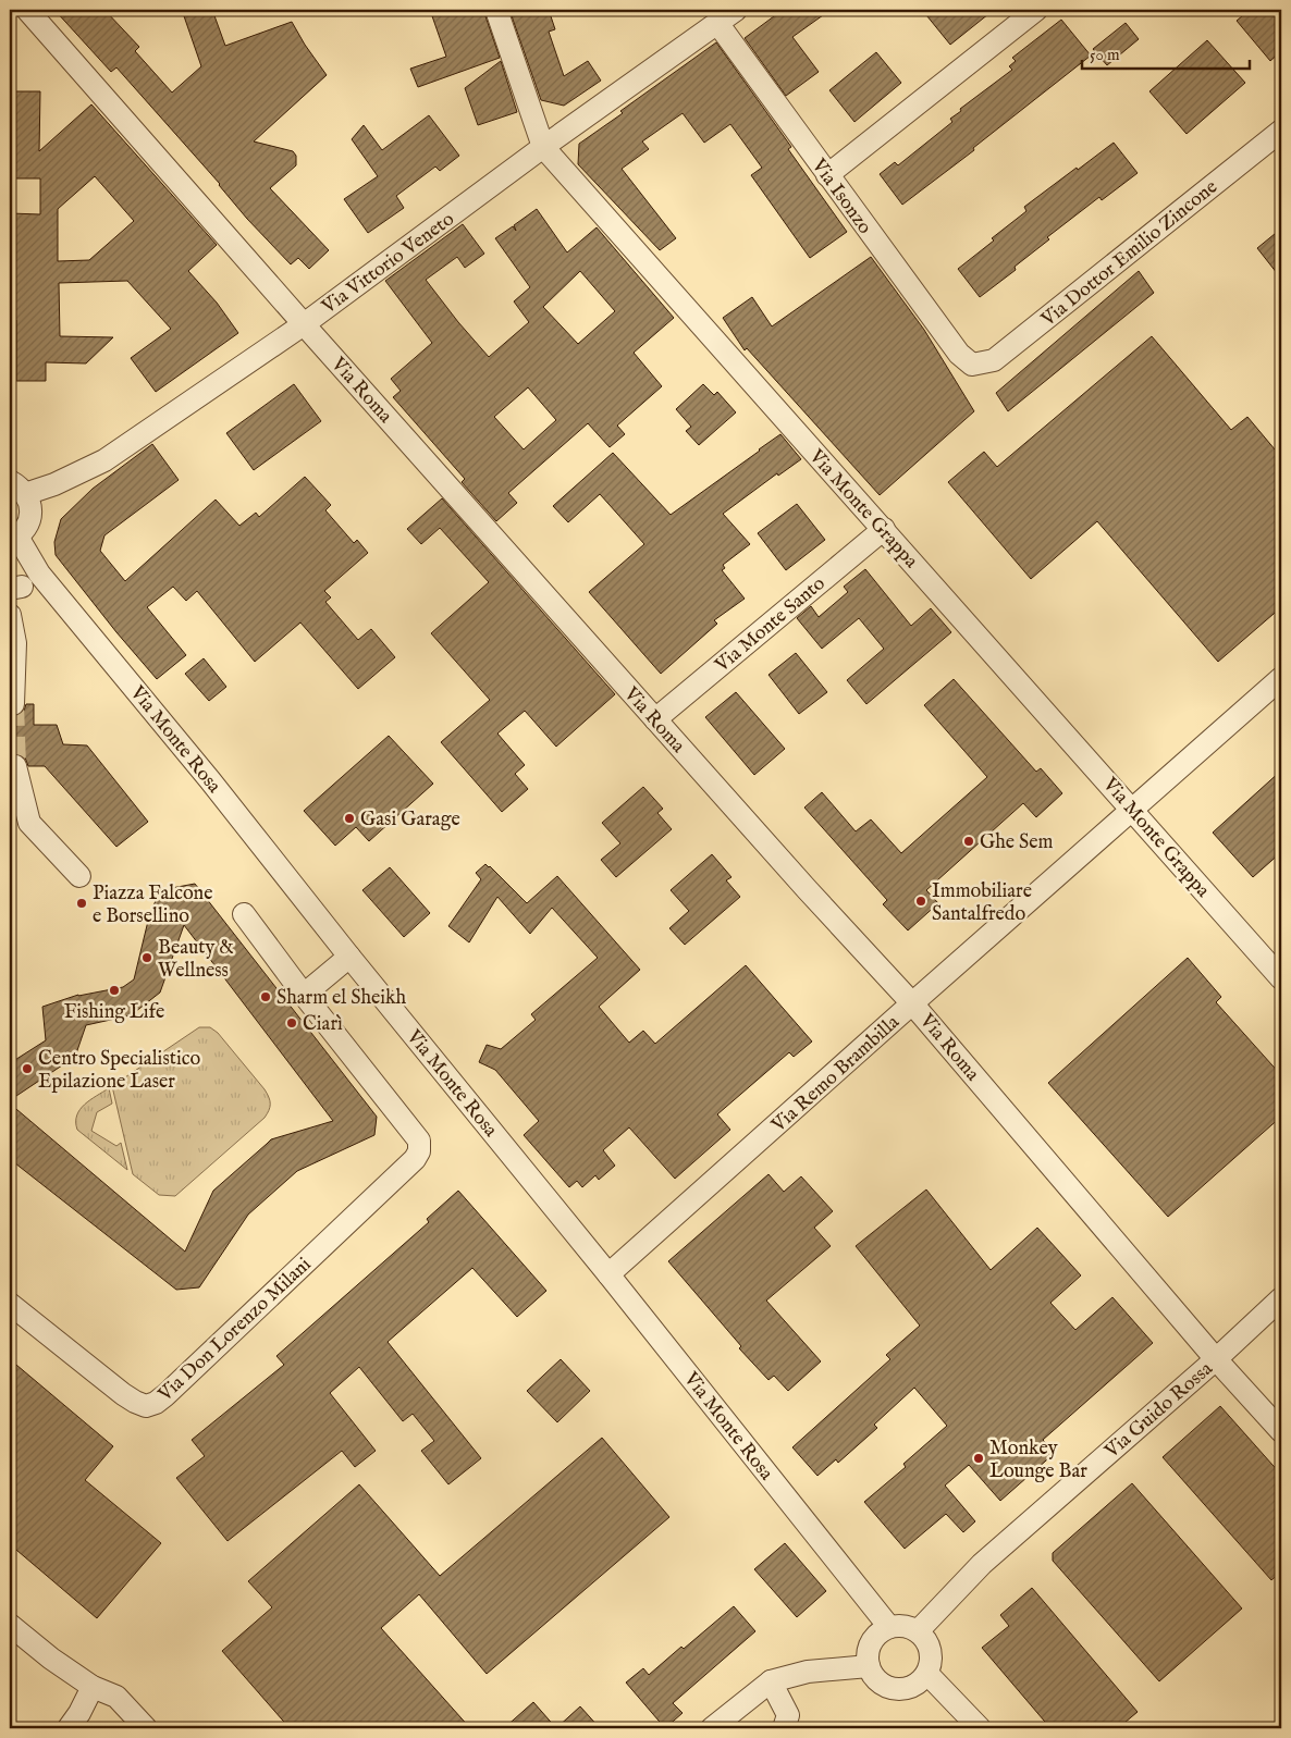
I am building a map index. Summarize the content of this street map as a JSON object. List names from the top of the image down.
{
  "streets": {
    "street": [
      "Via Isonzo",
      "Via Dottor Emilio Zincone",
      "Via Vittorio Veneto",
      "Via Roma",
      "Via Monte Grappa",
      "Via Monte Santo",
      "Via Monte Rosa",
      "Via Remo Brambilla",
      "Via Don Lorenzo Milani",
      "Via Guido Rossa"
    ]
  },
  "crossings": [
    ["Via Isonzo", "Via Dottor Emilio Zincone"],
    ["Via Isonzo", "Via Vittorio Veneto"],
    ["Via Vittorio Veneto", "Via Roma"],
    ["Via Vittorio Veneto", "Via Monte Grappa"],
    ["Via Roma", "Via Monte Santo"],
    ["Via Roma", "Via Remo Brambilla"],
    ["Via Roma", "Via Guido Rossa"],
    ["Via Monte Grappa", "Via Monte Santo"],
    ["Via Monte Grappa", "Via Remo Brambilla"],
    ["Via Monte Rosa", "Via Remo Brambilla"],
    ["Via Monte Rosa", "Via Guido Rossa"]
  ],
  "places": [
    "Gasi Garage",
    "Ghe Sem",
    "Immobiliare Santalfredo",
    "Piazza Falcone e Borsellino",
    "Beauty & Wellness",
    "Fishing Life",
    "Sharm el Sheikh",
    "Ciarì",
    "Centro Specialistico Epilazione Laser",
    "Monkey Lounge Bar"
  ],
  "scale_bar": "50 m"
}
